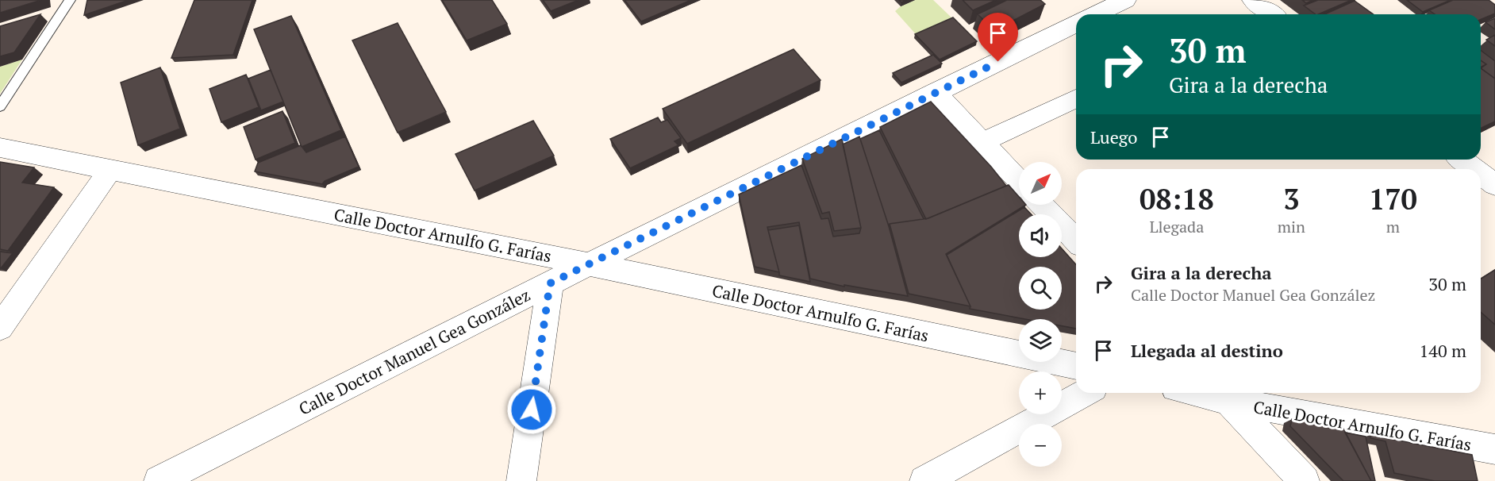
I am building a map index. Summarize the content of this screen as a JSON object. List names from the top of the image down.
{
  "streets": {
    "street": ["Calle Doctor Arnulfo G. Farías", "Calle Doctor Manuel Gea González"]
  },
  "crossings": [
    ["Calle Doctor Arnulfo G. Farías", "Calle Doctor Manuel Gea González"]
  ],
  "north": "top right",
  "page": {
    "turn": ["30 m", "Gira a la derecha"],
    "then": "Luego",
    "map_buttons": ["+", "−"],
    "eta": [
      "08:18",
      "Llegada",
      "3",
      "min",
      "170",
      "m"
    ],
    "list": [
      {
        "name": "Gira a la derecha",
        "note": "Calle Doctor Manuel Gea González",
        "value": "30 m"
      },
      {
        "name": "Llegada al destino",
        "value": "140 m"
      }
    ]
  }
}
